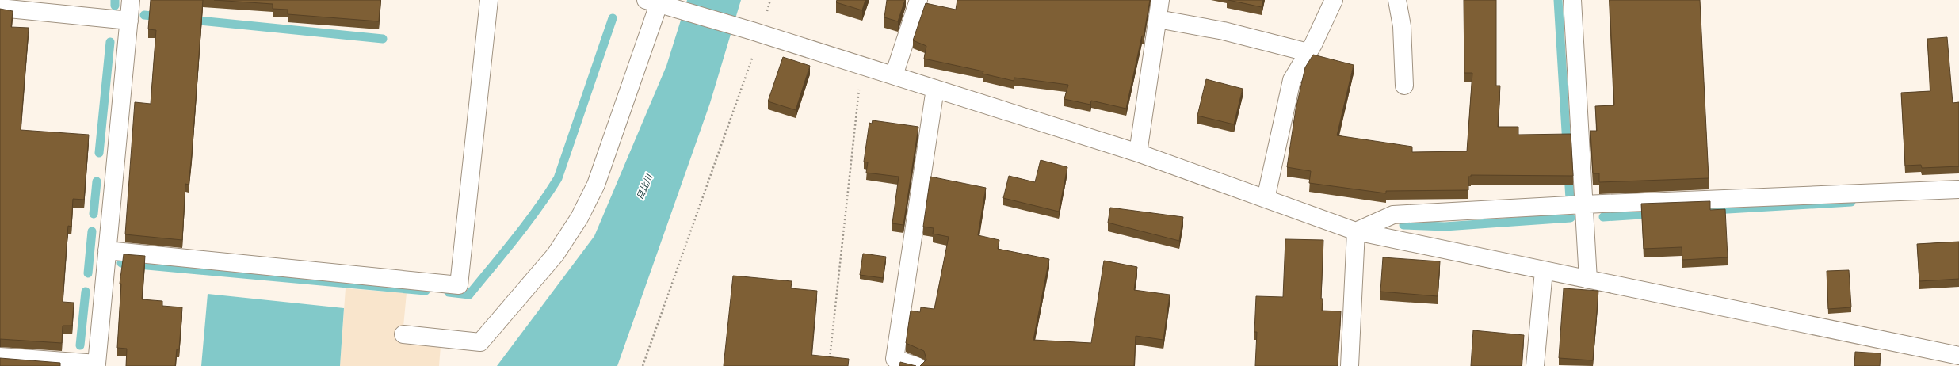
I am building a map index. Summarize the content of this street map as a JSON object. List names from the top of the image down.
{
  "water": ["目比川"]
}
